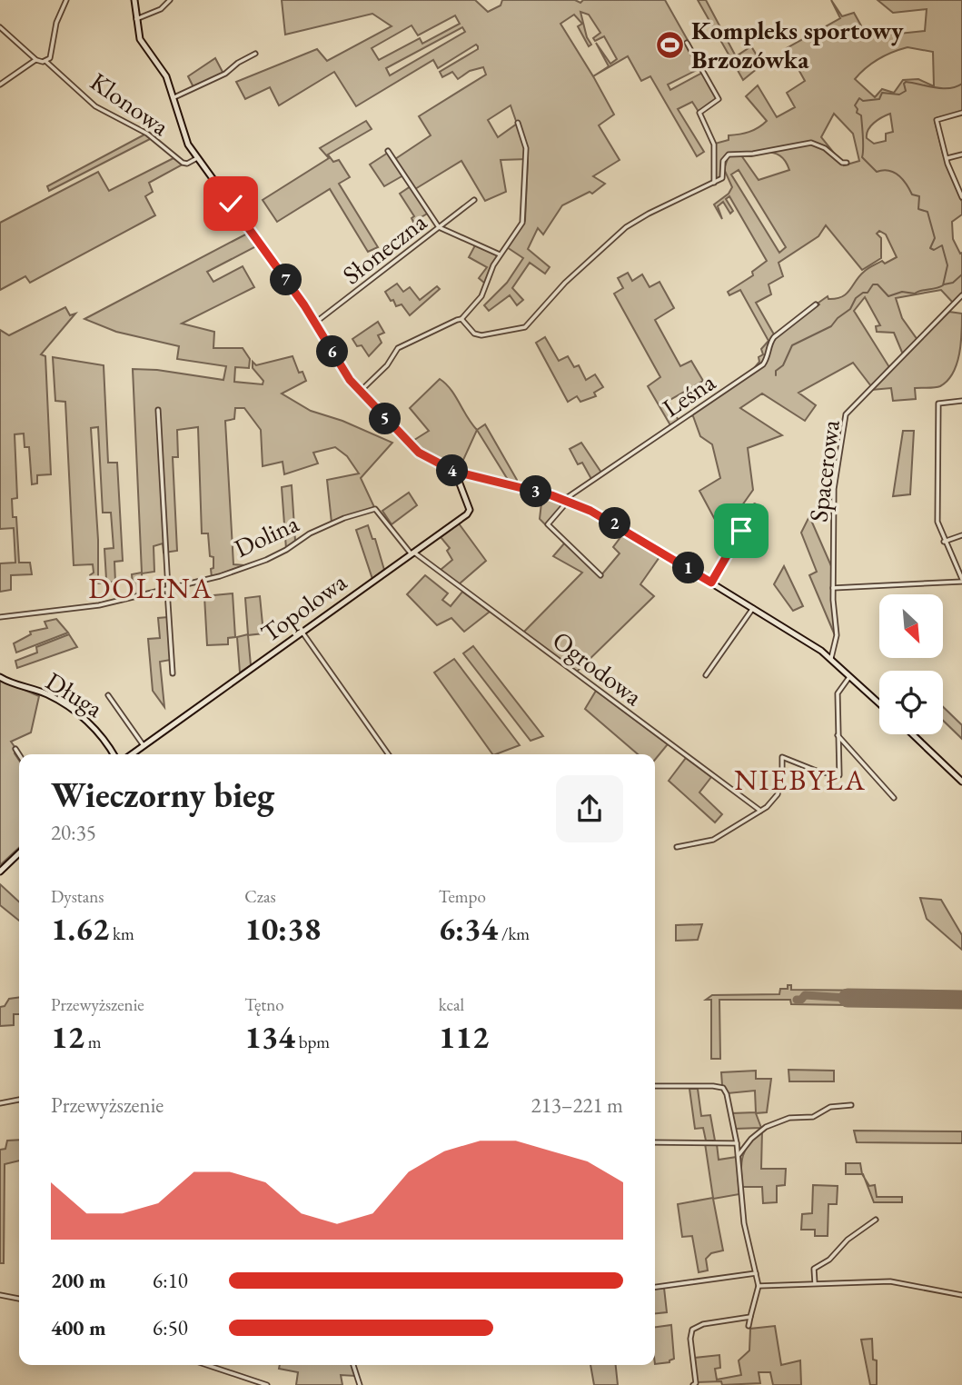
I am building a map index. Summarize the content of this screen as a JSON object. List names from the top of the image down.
{
  "streets": {
    "main road": ["Topolowa", "Długa"],
    "street": [
      "Klonowa",
      "Słoneczna",
      "Leśna",
      "Spacerowa",
      "Dolina",
      "Ogrodowa"
    ]
  },
  "crossings": [
    ["Dolina", "Topolowa"],
    ["Dolina", "Ogrodowa"],
    ["Topolowa", "Ogrodowa"]
  ],
  "districts": ["DOLINA", "NIEBYŁA"],
  "places": {
    "sports": ["Kompleks sportowy Brzozówka"]
  },
  "north": "bottom right",
  "page": {
    "pins": [
      "7",
      "6",
      "5",
      "4",
      "3",
      "2",
      "1"
    ],
    "heading": ["Wieczorny bieg", "20:35"],
    "stats": [
      ["Dystans", "1.62 km"],
      ["Czas", "10:38"],
      ["Tempo", "6:34 /km"],
      ["Przewyższenie", "12 m"],
      ["Tętno", "134 bpm"],
      ["kcal", "112"]
    ],
    "chart": ["Przewyższenie", "213–221 m"],
    "list": [
      {
        "name": "200 m",
        "note": "6:10"
      },
      {
        "name": "400 m",
        "note": "6:50"
      }
    ]
  }
}
